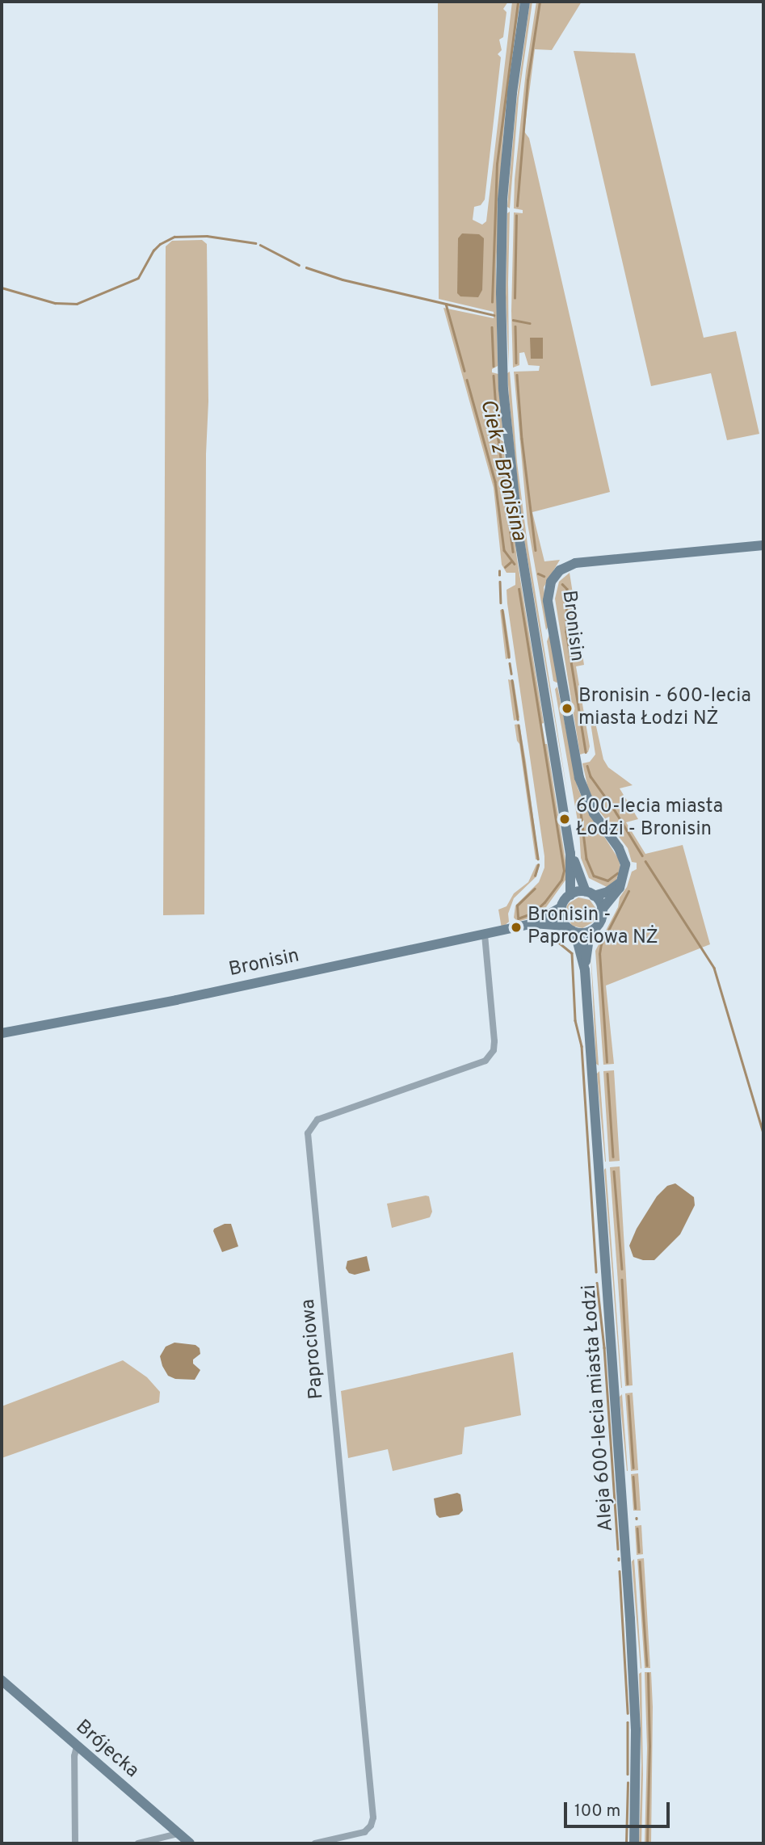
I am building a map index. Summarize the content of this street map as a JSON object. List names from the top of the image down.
{
  "streets": {
    "main road": ["Bronisin", "Aleja 600-lecia miasta Łodzi", "Brójecka"],
    "street": ["Paprociowa"]
  },
  "crossings": [
    ["Bronisin", "Paprociowa"],
    ["Bronisin", "Aleja 600-lecia miasta Łodzi"]
  ],
  "water": ["Ciek z Bronisina"],
  "places": ["Bronisin - 600-lecia miasta Łodzi NŻ", "600-lecia miasta Łodzi - Bronisin", "Bronisin - Paprociowa NŻ"],
  "scale_bar": "100 m"
}
